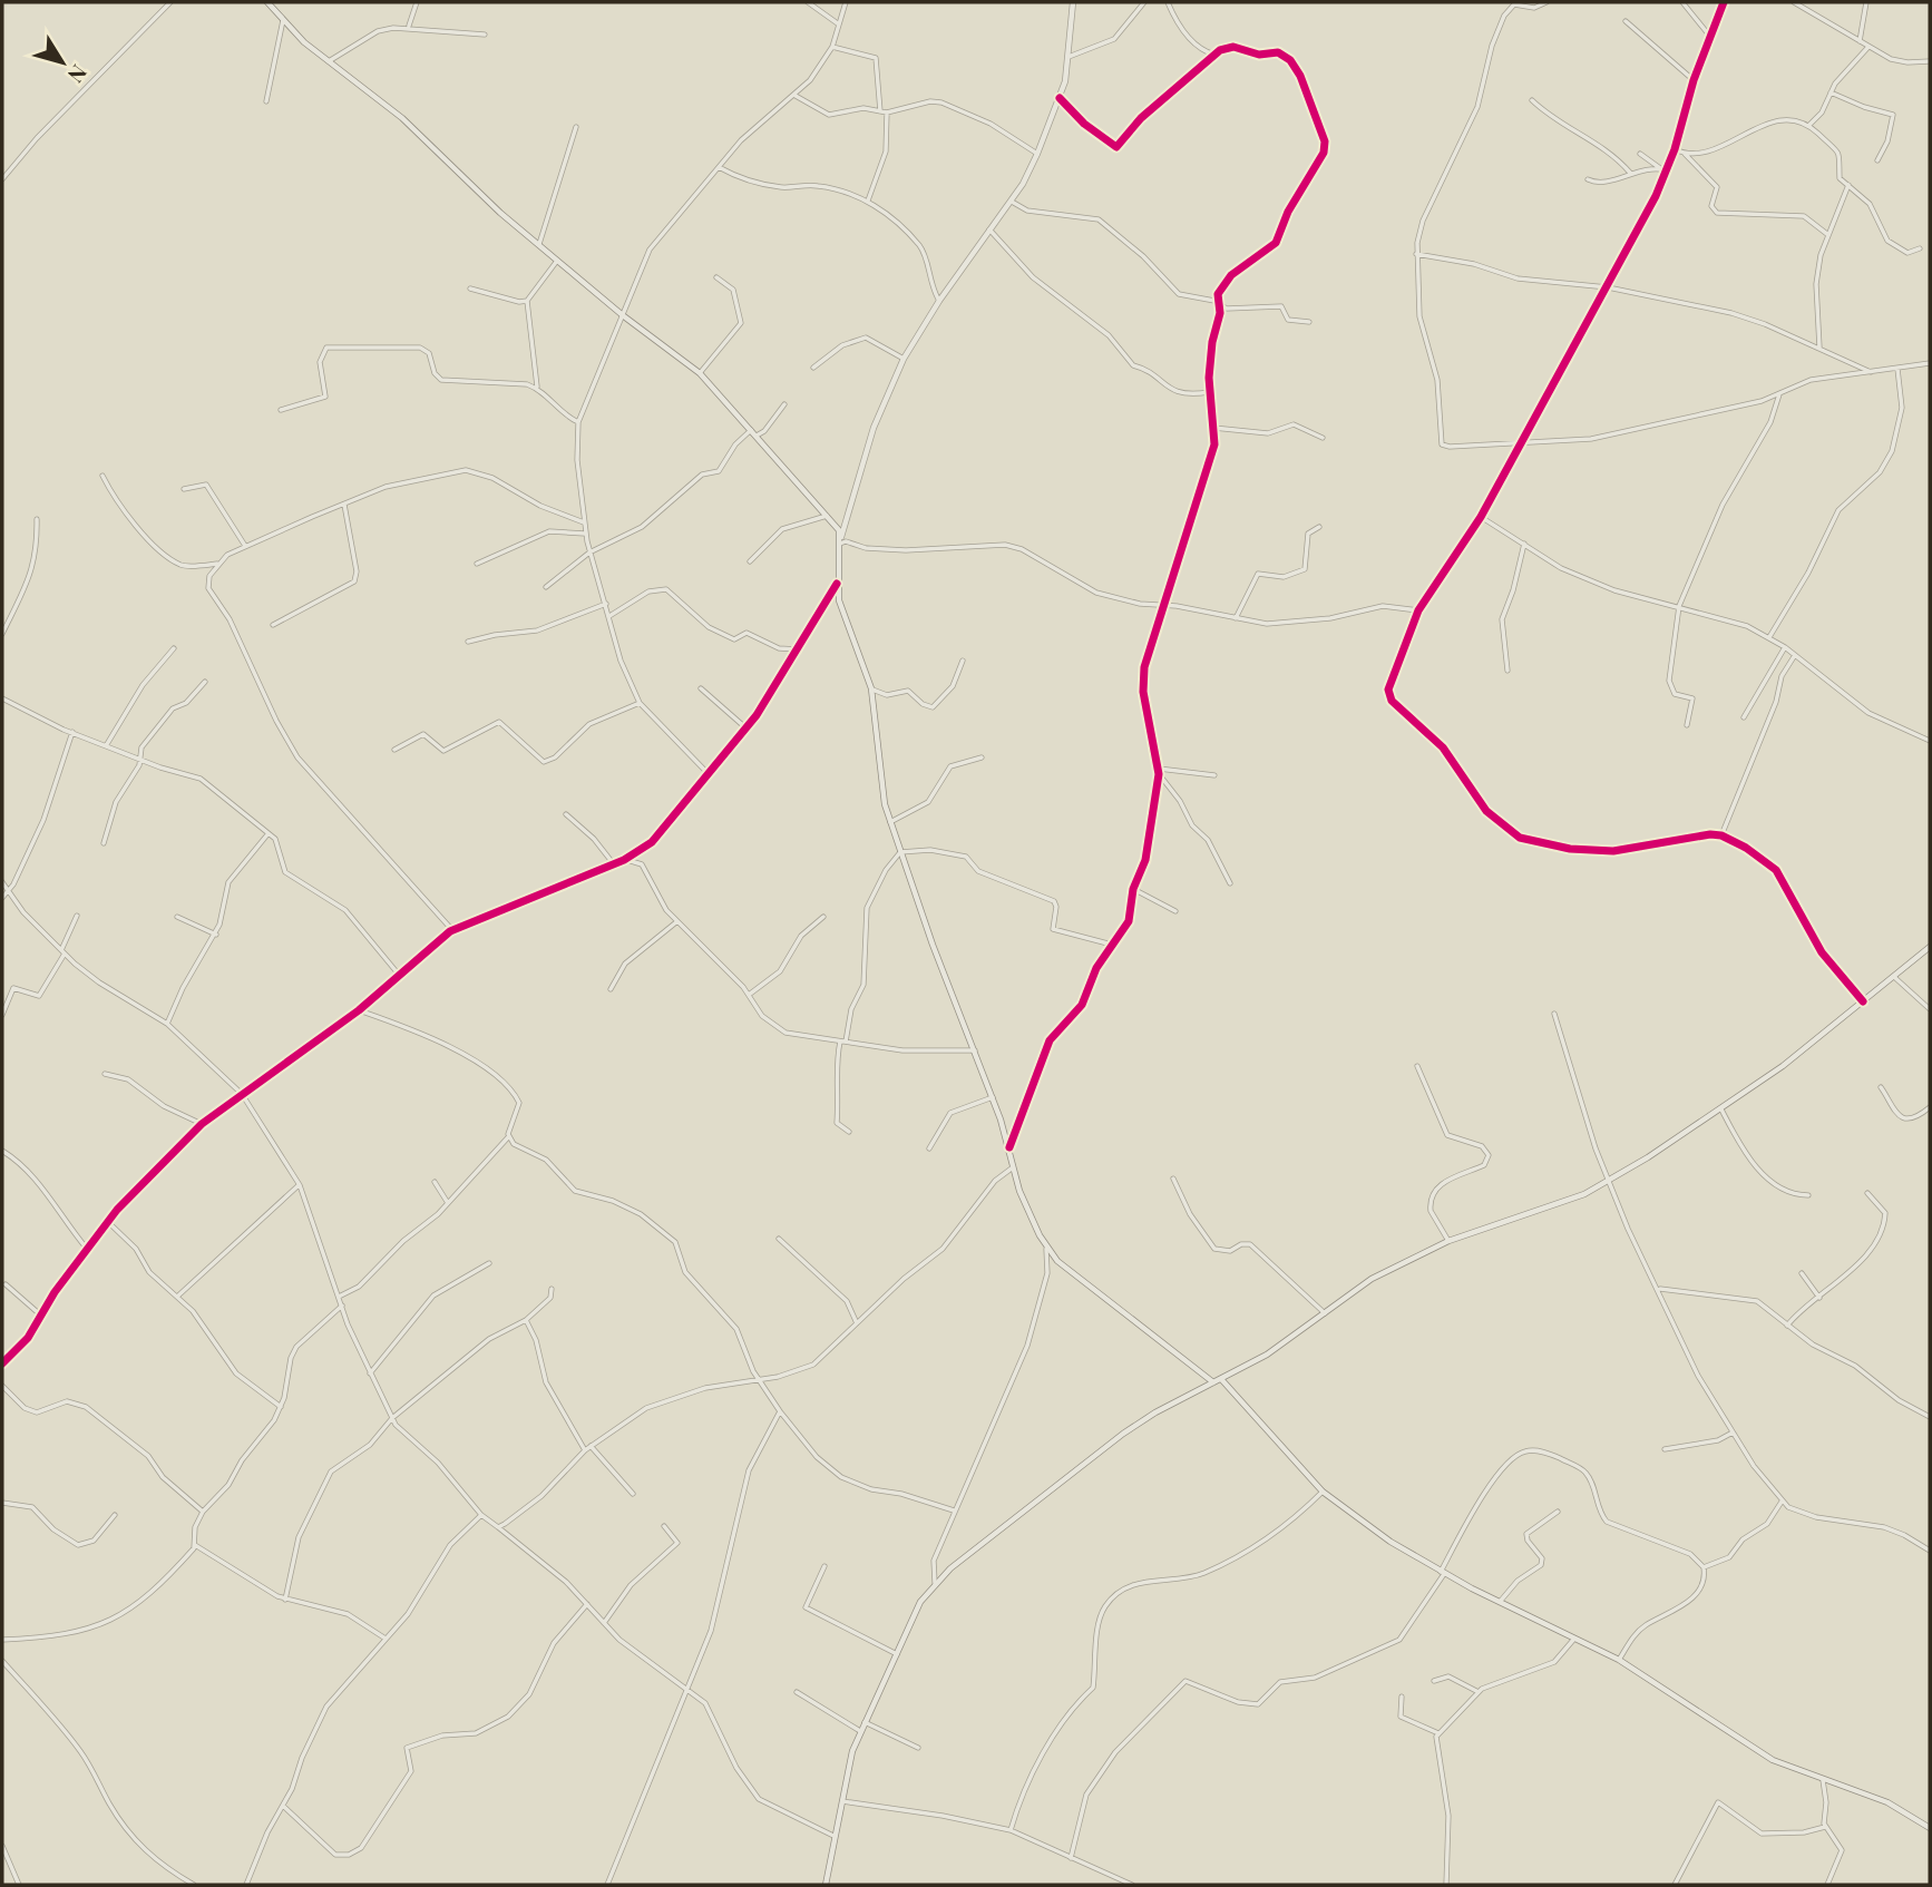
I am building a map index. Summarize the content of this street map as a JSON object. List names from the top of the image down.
{
  "north": "bottom right"
}
